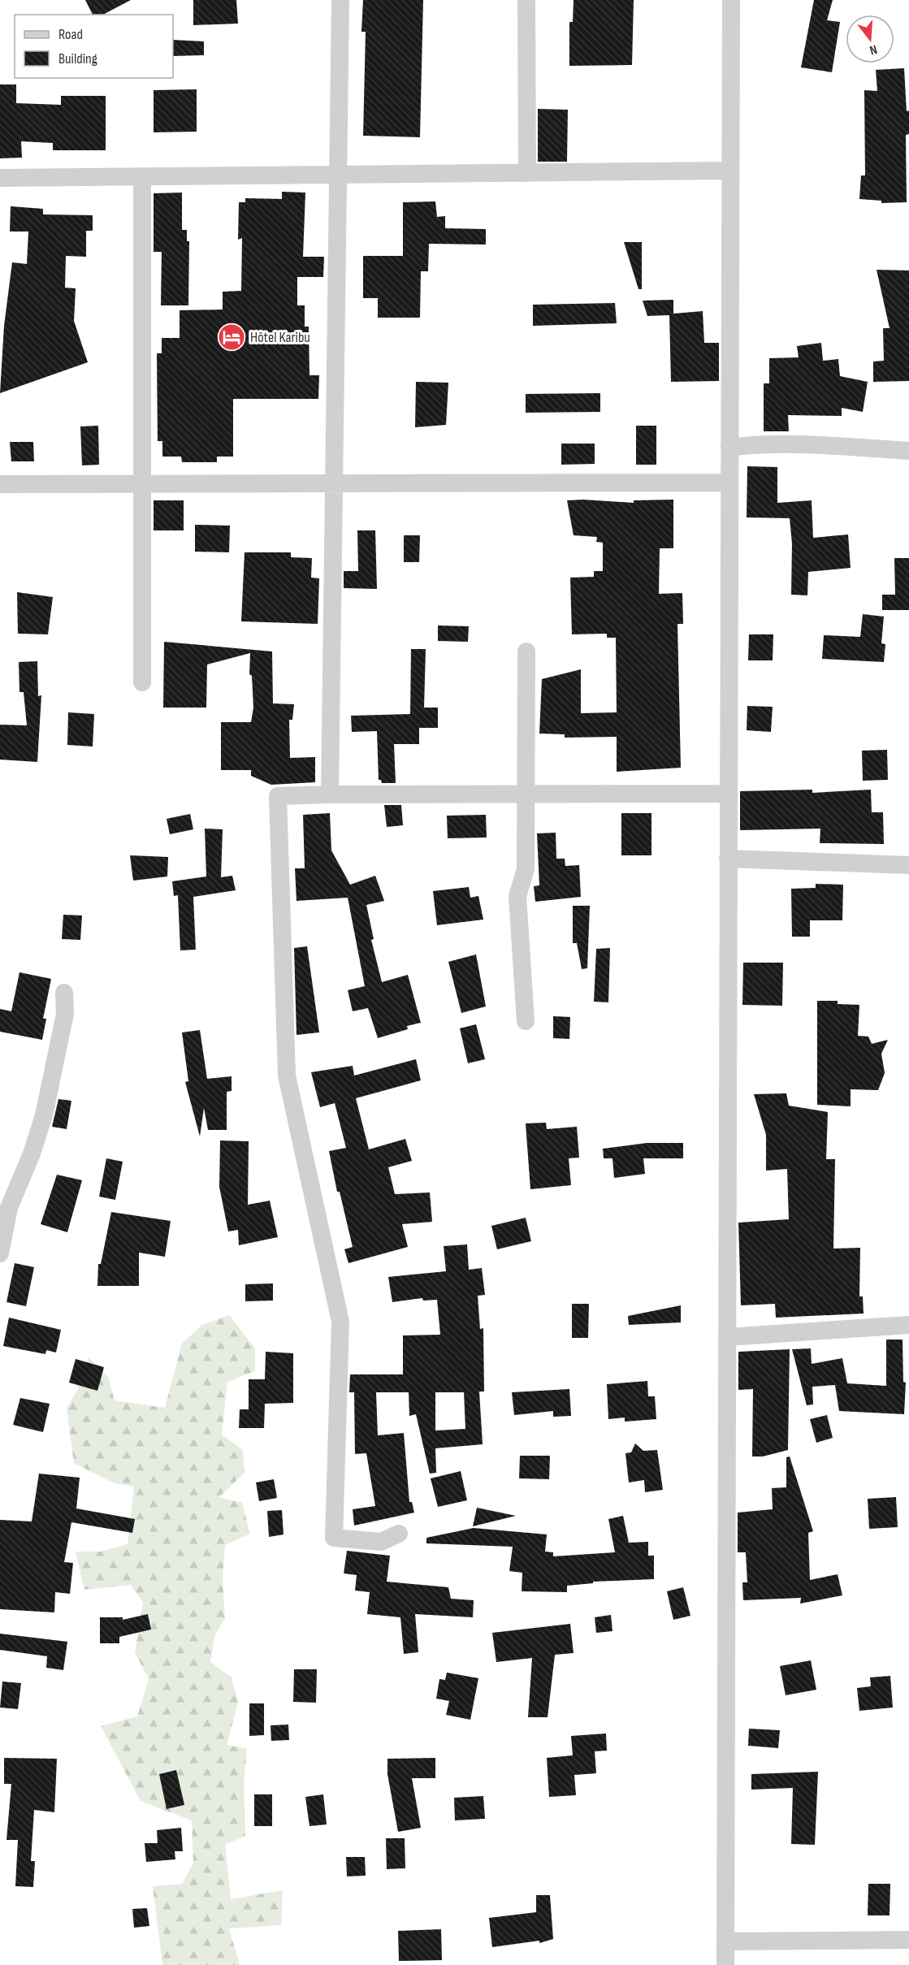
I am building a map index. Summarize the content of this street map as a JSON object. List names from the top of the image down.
{
  "places": {
    "hotel": ["Hôtel Karibu"]
  },
  "legend": ["Road", "Building"],
  "north": "bottom"
}
